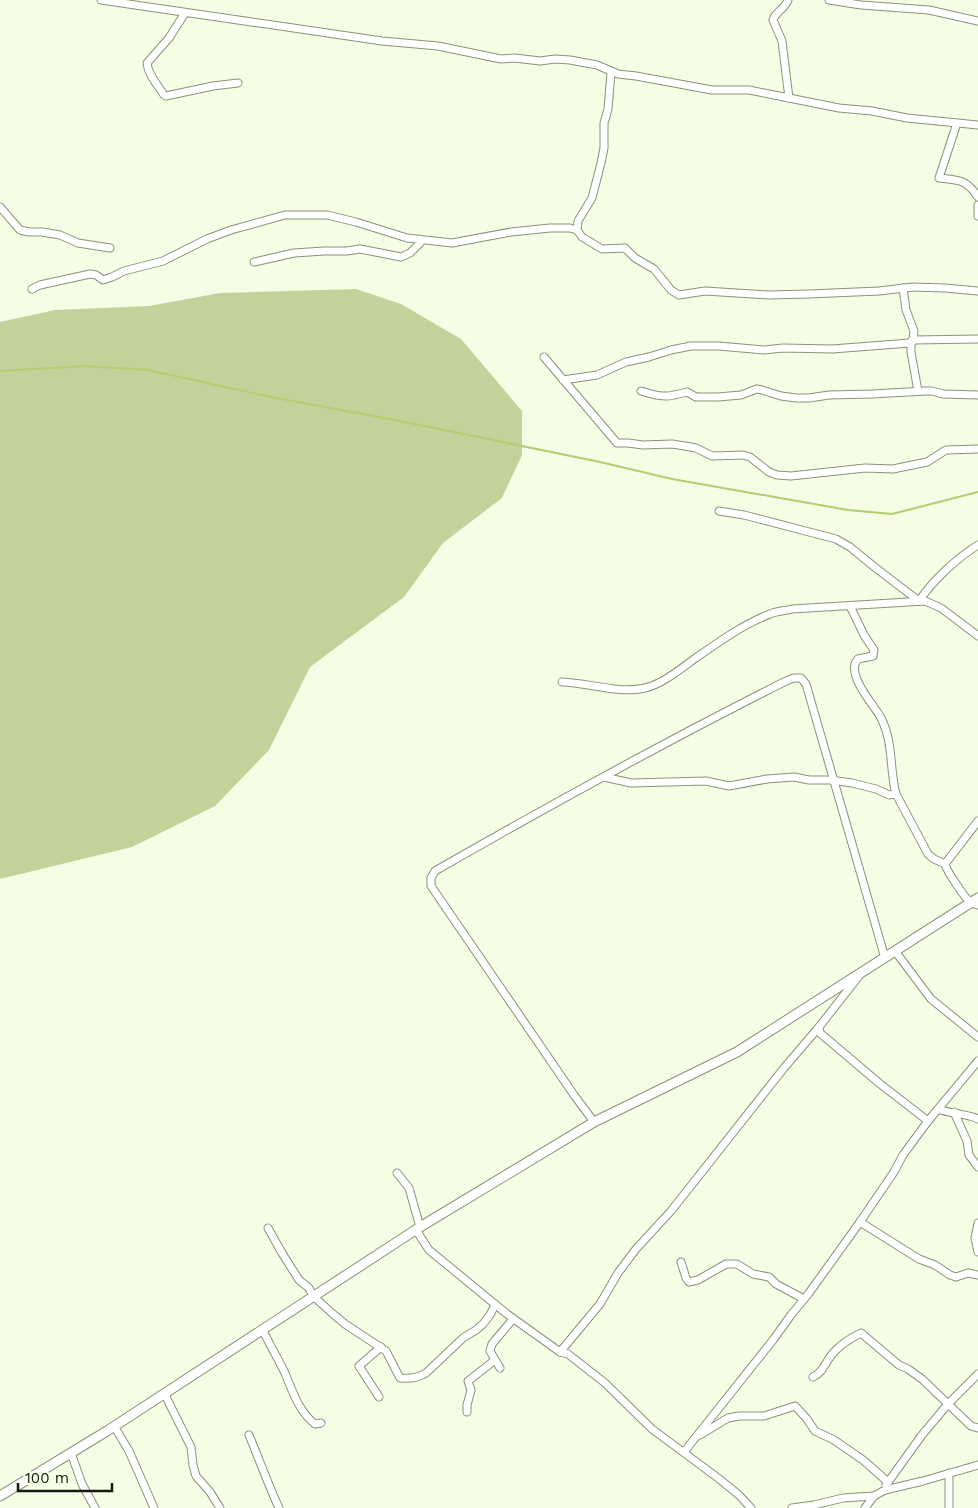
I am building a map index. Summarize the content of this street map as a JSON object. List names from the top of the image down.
{
  "scale_bar": "100 m"
}
